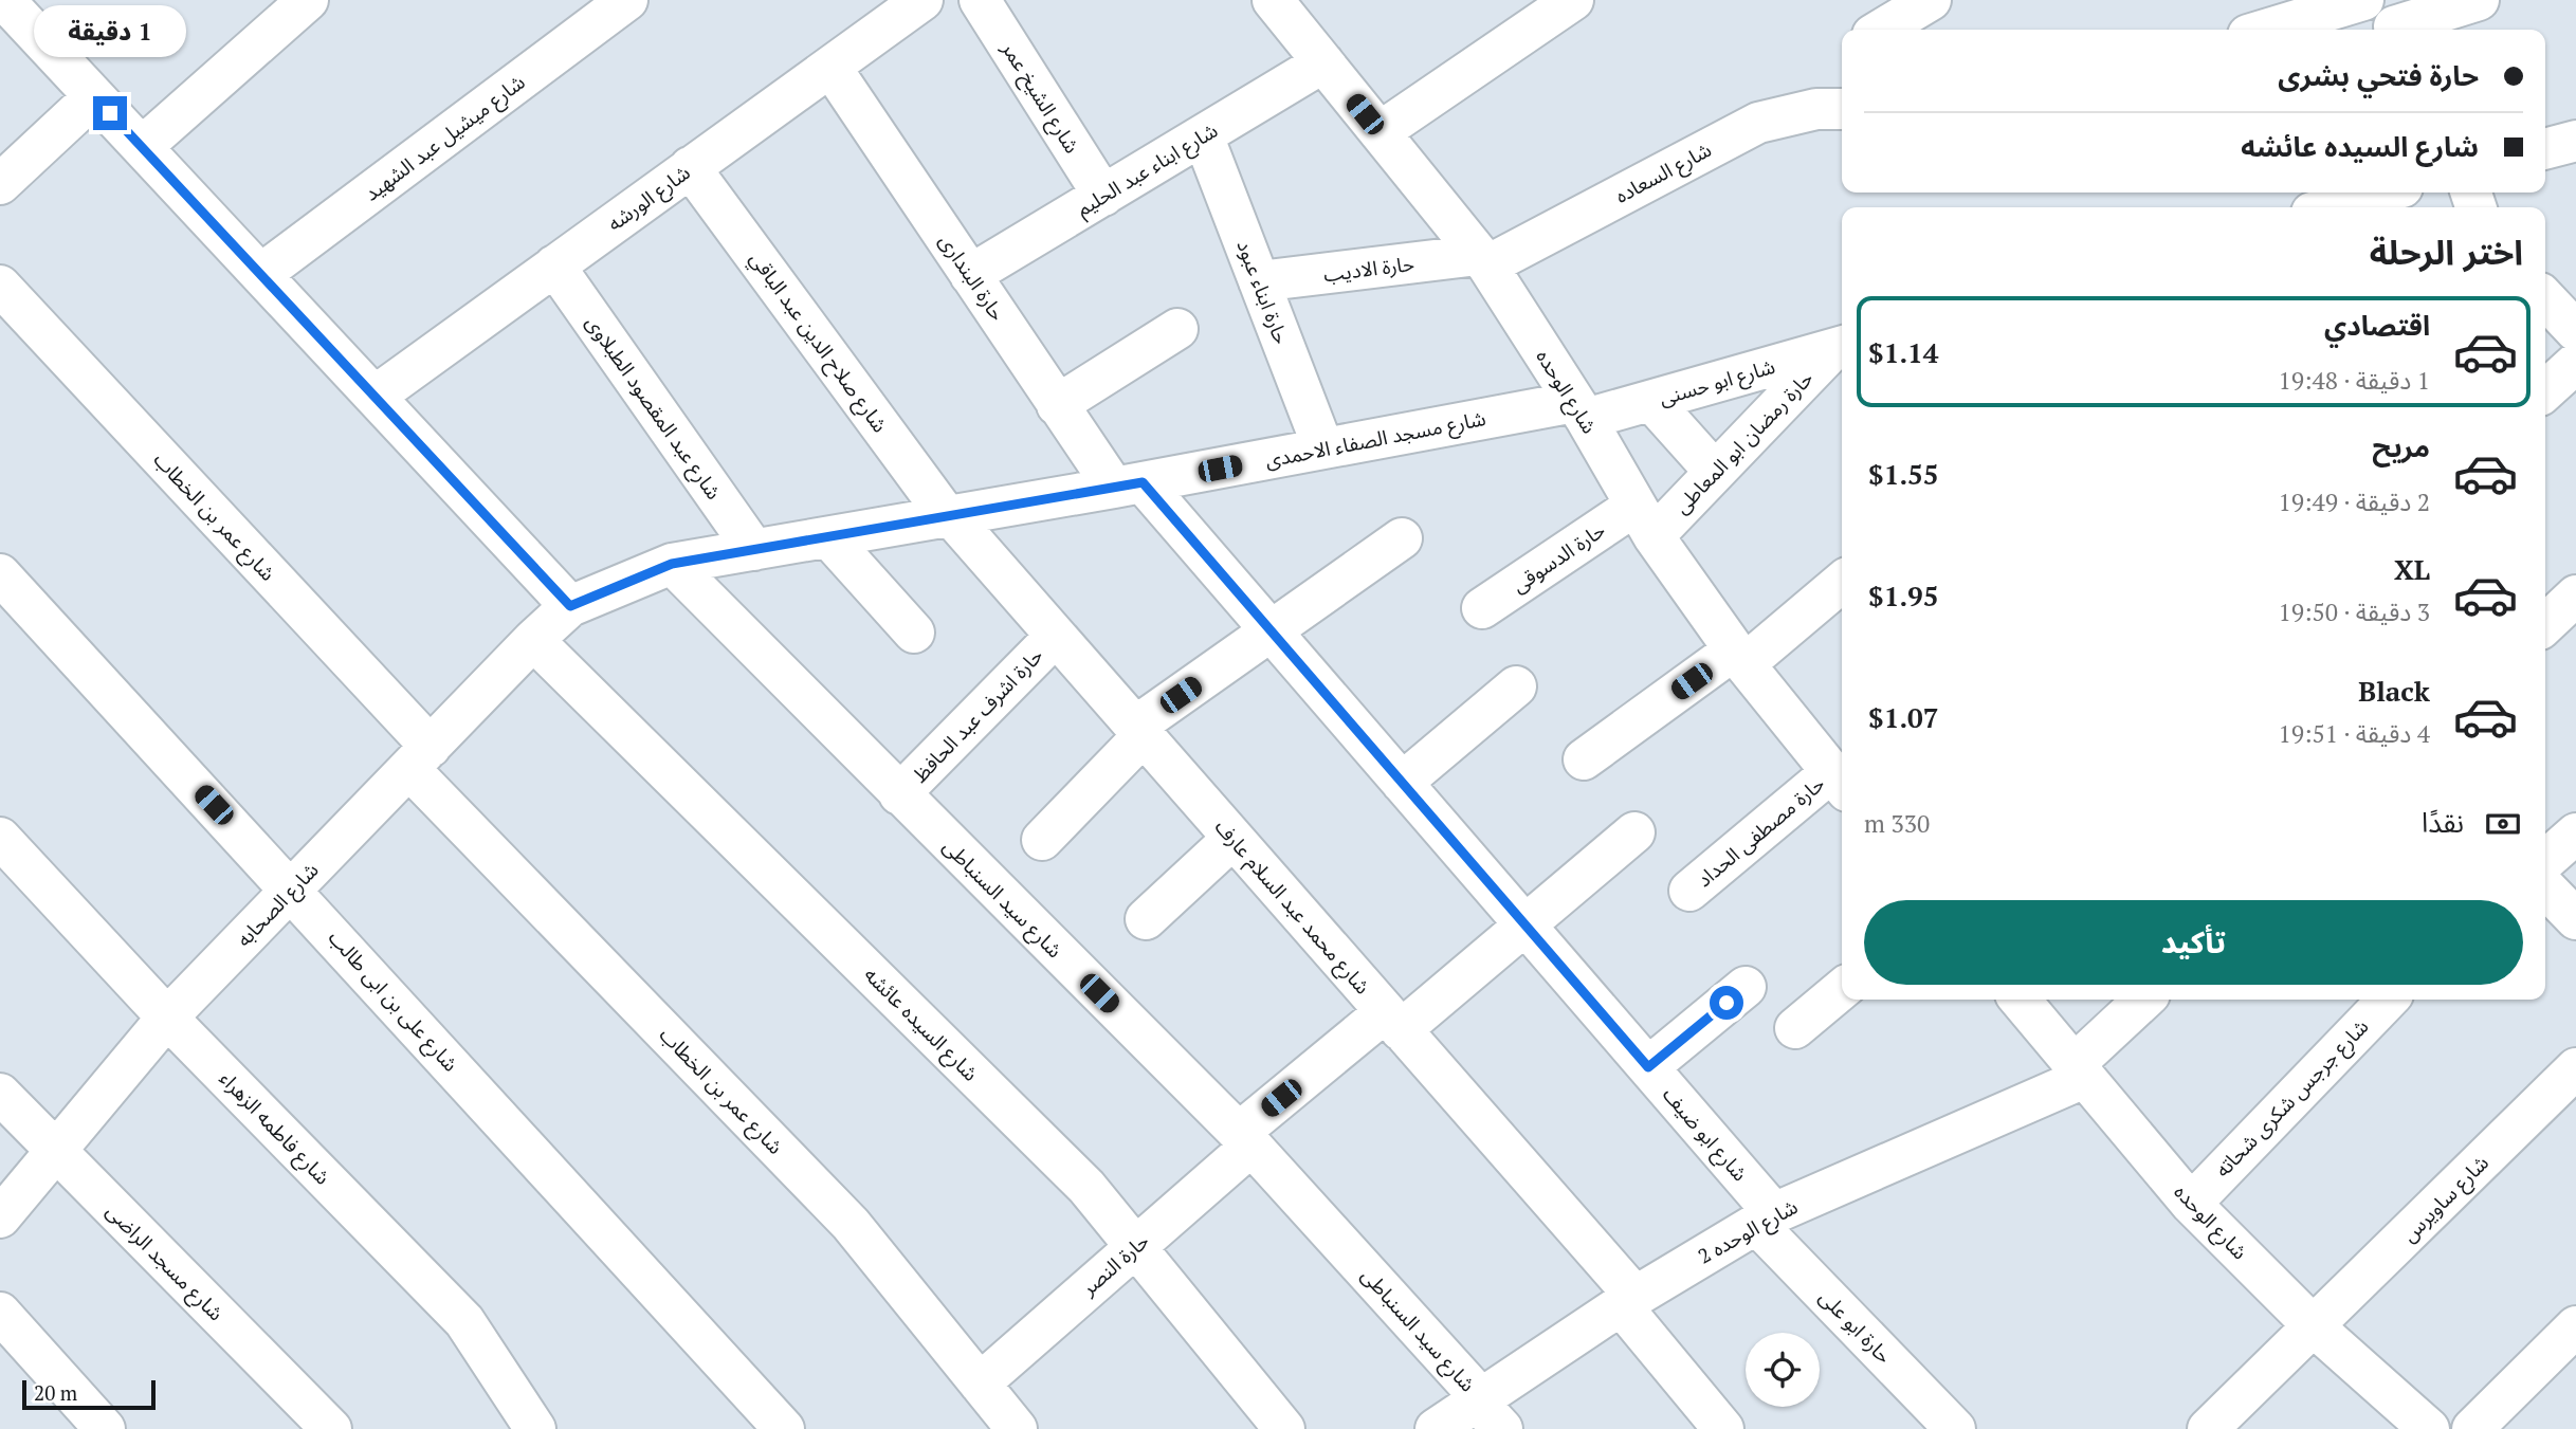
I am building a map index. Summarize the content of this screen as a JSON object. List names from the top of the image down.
{
  "streets": {
    "street": [
      "شارع الشيخ عمر",
      "شارع ميشيل عبد الشهيد",
      "شارع ابناء عبد الحليم",
      "شارع السعاده",
      "شارع الورشه",
      "حارة الاديب",
      "حارة البندارى",
      "حارة ابناء عبود",
      "شارع صلاح الدين عبد الباقي",
      "شارع ابو حسنى",
      "شارع الوحده",
      "شارع عبد المقصود الطبلاوى",
      "شارع مسجد الصفاء الاحمدى",
      "حارة رمضان ابو المعاطى",
      "شارع عمر بن الخطاب",
      "حارة الدسوقى",
      "حارة اشرف عبد الحافظ",
      "حارة مصطفى الحداد",
      "شارع سيد السنباطى",
      "شارع الصحابه",
      "شارع محمد عبد السلام عارف",
      "شارع على بن ابى طالب",
      "شارع السيده عائشه",
      "شارع جرجس شكرى شحاته",
      "شارع فاطمه الزهراء",
      "شارع ابو ضيف",
      "شارع ساويرس",
      "شارع الوحده 2",
      "شارع مسجد الراضى",
      "حارة النصر",
      "حارة ابو على"
    ]
  },
  "crossings": [
    ["شارع الشيخ عمر", "شارع ابناء عبد الحليم"],
    ["شارع ابناء عبد الحليم", "حارة البندارى"],
    ["شارع ابناء عبد الحليم", "حارة ابناء عبود"],
    ["شارع ابناء عبد الحليم", "شارع الوحده"],
    ["شارع السعاده", "حارة الاديب"],
    ["شارع السعاده", "شارع الوحده"],
    ["شارع الورشه", "حارة البندارى"],
    ["شارع الورشه", "شارع صلاح الدين عبد الباقي"],
    ["شارع الورشه", "شارع عبد المقصود الطبلاوى"],
    ["حارة الاديب", "حارة ابناء عبود"],
    ["حارة الاديب", "شارع الوحده"],
    ["حارة البندارى", "شارع مسجد الصفاء الاحمدى"],
    ["حارة البندارى", "شارع ابو ضيف"],
    ["حارة ابناء عبود", "شارع مسجد الصفاء الاحمدى"],
    ["شارع صلاح الدين عبد الباقي", "شارع مسجد الصفاء الاحمدى"],
    ["شارع صلاح الدين عبد الباقي", "شارع محمد عبد السلام عارف"],
    ["شارع ابو حسنى", "شارع الوحده"],
    ["شارع ابو حسنى", "شارع مسجد الصفاء الاحمدى"],
    ["شارع ابو حسنى", "حارة رمضان ابو المعاطى"],
    ["شارع الوحده", "شارع مسجد الصفاء الاحمدى"],
    ["شارع الوحده", "حارة رمضان ابو المعاطى"],
    ["شارع الوحده", "حارة الدسوقى"],
    ["شارع الوحده", "حارة مصطفى الحداد"],
    ["شارع الوحده", "شارع جرجس شكرى شحاته"],
    ["شارع الوحده", "شارع ساويرس"],
    ["شارع الوحده", "شارع الوحده 2"],
    ["شارع عبد المقصود الطبلاوى", "شارع مسجد الصفاء الاحمدى"],
    ["شارع مسجد الصفاء الاحمدى", "شارع سيد السنباطى"],
    ["شارع مسجد الصفاء الاحمدى", "شارع الصحابه"],
    ["شارع مسجد الصفاء الاحمدى", "شارع محمد عبد السلام عارف"],
    ["شارع مسجد الصفاء الاحمدى", "شارع ابو ضيف"],
    ["حارة رمضان ابو المعاطى", "حارة الدسوقى"],
    ["شارع عمر بن الخطاب", "شارع الصحابه"],
    ["شارع عمر بن الخطاب", "حارة النصر"],
    ["حارة اشرف عبد الحافظ", "شارع سيد السنباطى"],
    ["حارة اشرف عبد الحافظ", "شارع محمد عبد السلام عارف"],
    ["شارع سيد السنباطى", "شارع الوحده 2"],
    ["شارع سيد السنباطى", "حارة النصر"],
    ["شارع الصحابه", "شارع على بن ابى طالب"],
    ["شارع الصحابه", "شارع السيده عائشه"],
    ["شارع الصحابه", "شارع فاطمه الزهراء"],
    ["شارع الصحابه", "شارع مسجد الراضى"],
    ["شارع محمد عبد السلام عارف", "شارع الوحده 2"],
    ["شارع محمد عبد السلام عارف", "حارة النصر"],
    ["شارع السيده عائشه", "حارة النصر"],
    ["شارع ابو ضيف", "شارع الوحده 2"],
    ["شارع ابو ضيف", "حارة النصر"],
    ["شارع ابو ضيف", "حارة ابو على"],
    ["شارع الوحده 2", "حارة ابو على"]
  ],
  "scale_bar": "20 m",
  "page": {
    "bubble": "1 دقيقة",
    "banner": ["حارة فتحي بشرى", "شارع السيده عائشه"],
    "heading": "اختر الرحلة",
    "list": [
      {
        "name": "اقتصادي",
        "note": "1 دقيقة · 19:48",
        "value": "$1.14"
      },
      {
        "name": "مريح",
        "note": "2 دقيقة · 19:49",
        "value": "$1.55"
      },
      {
        "name": "XL",
        "note": "3 دقيقة · 19:50",
        "value": "$1.95"
      },
      {
        "name": "Black",
        "note": "4 دقيقة · 19:51",
        "value": "$1.07"
      }
    ],
    "pay": ["نقدًا", "330 m"],
    "buttons": "تأكيد",
    "scale": "20 m"
  }
}
